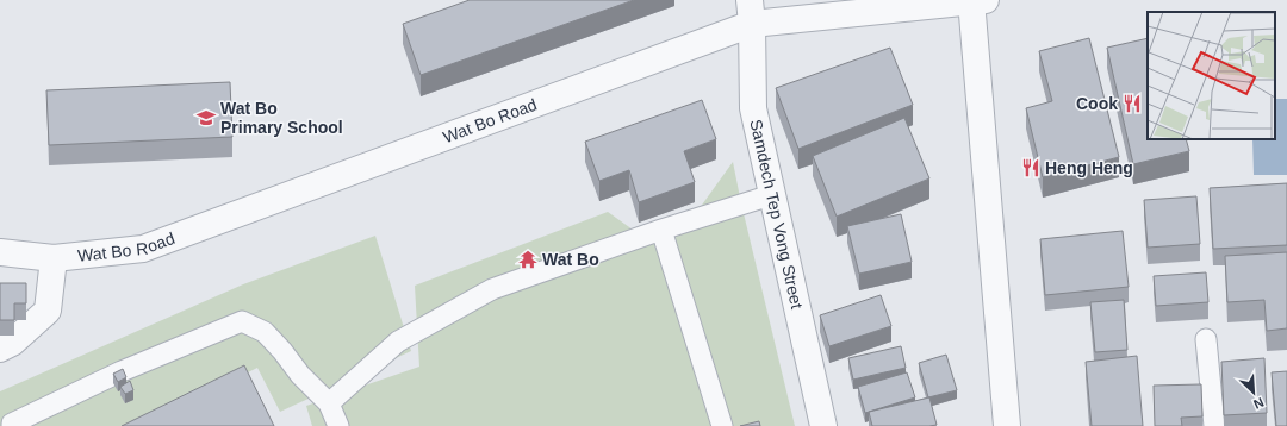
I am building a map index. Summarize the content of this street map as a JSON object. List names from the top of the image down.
{
  "streets": {
    "street": ["Wat Bo Road", "Samdech Tep Vong Street"]
  },
  "crossings": [
    ["Wat Bo Road", "Samdech Tep Vong Street"]
  ],
  "places": {
    "restaurant": ["Cook", "Heng Heng"],
    "school or university": ["Wat Bo Primary School"],
    "temple": ["Wat Bo"]
  },
  "north": "bottom right"
}
